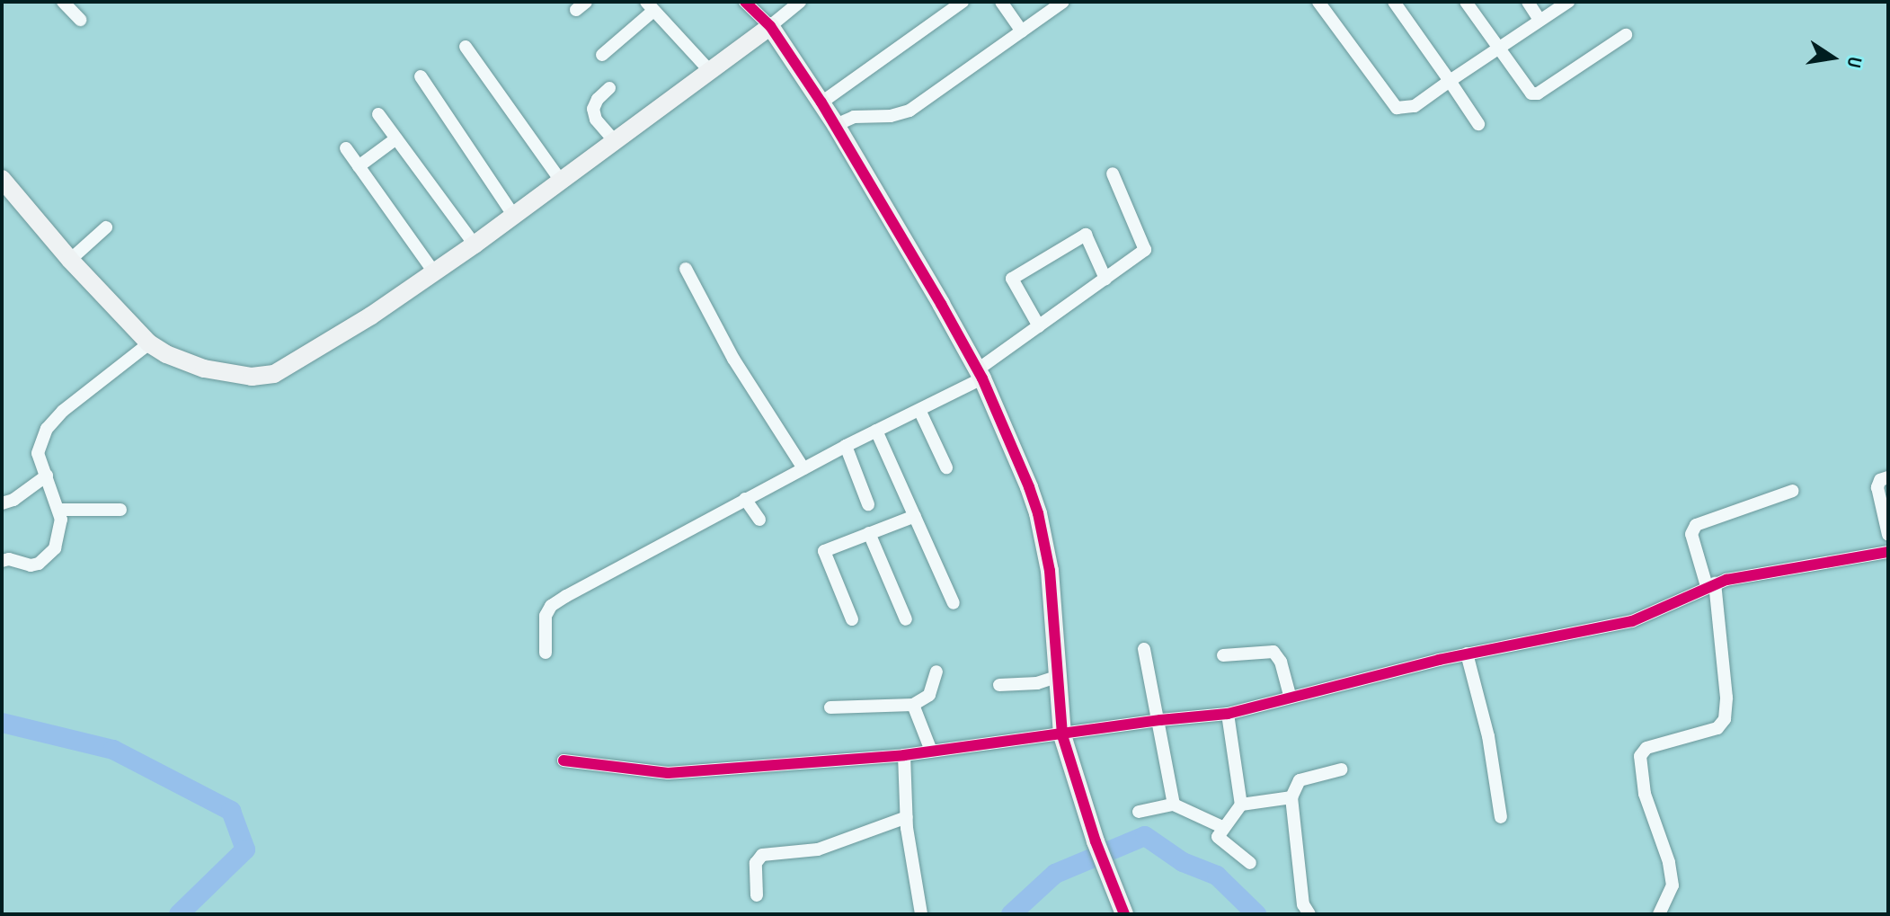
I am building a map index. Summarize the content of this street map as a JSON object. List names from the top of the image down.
{
  "north": "right"
}
